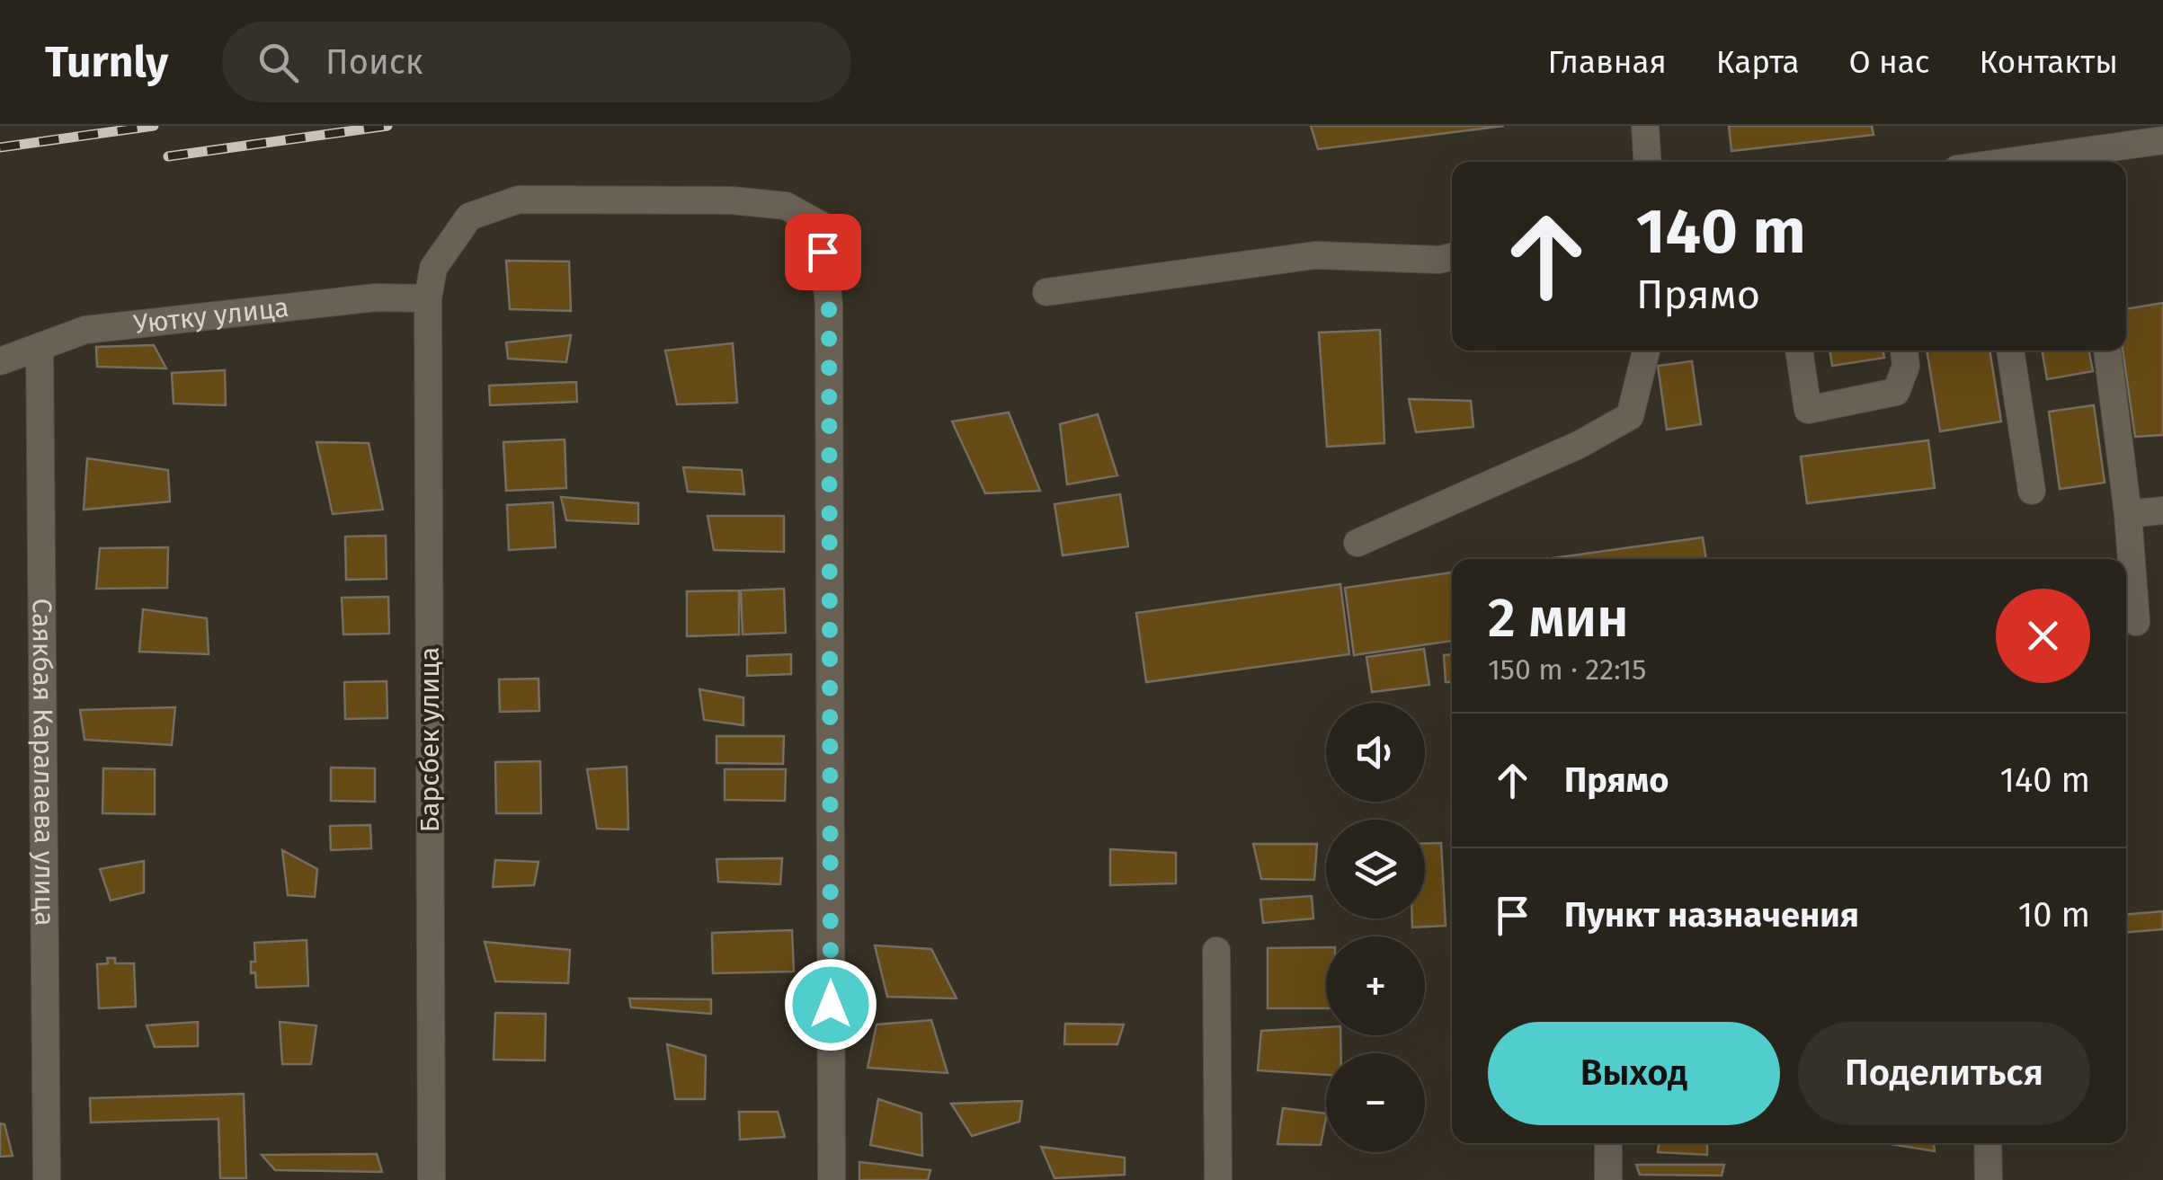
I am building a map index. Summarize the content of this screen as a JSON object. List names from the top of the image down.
{
  "streets": {
    "street": ["Уютку улица", "Барсбек улица", "Саякбая Каралаева улица"]
  },
  "crossings": [
    ["Уютку улица", "Барсбек улица"],
    ["Уютку улица", "Саякбая Каралаева улица"]
  ],
  "page": {
    "header": "Turnly",
    "search": "Поиск",
    "nav": [
      "Главная",
      "Карта",
      "О нас",
      "Контакты"
    ],
    "turn": ["140 m", "Прямо"],
    "heading": ["2 мин", "150 m · 22:15"],
    "map_buttons": ["+", "−"],
    "list": [
      {
        "name": "Прямо",
        "value": "140 m"
      },
      {
        "name": "Пункт назначения",
        "value": "10 m"
      }
    ],
    "buttons": ["Выход", "Поделиться"]
  }
}
